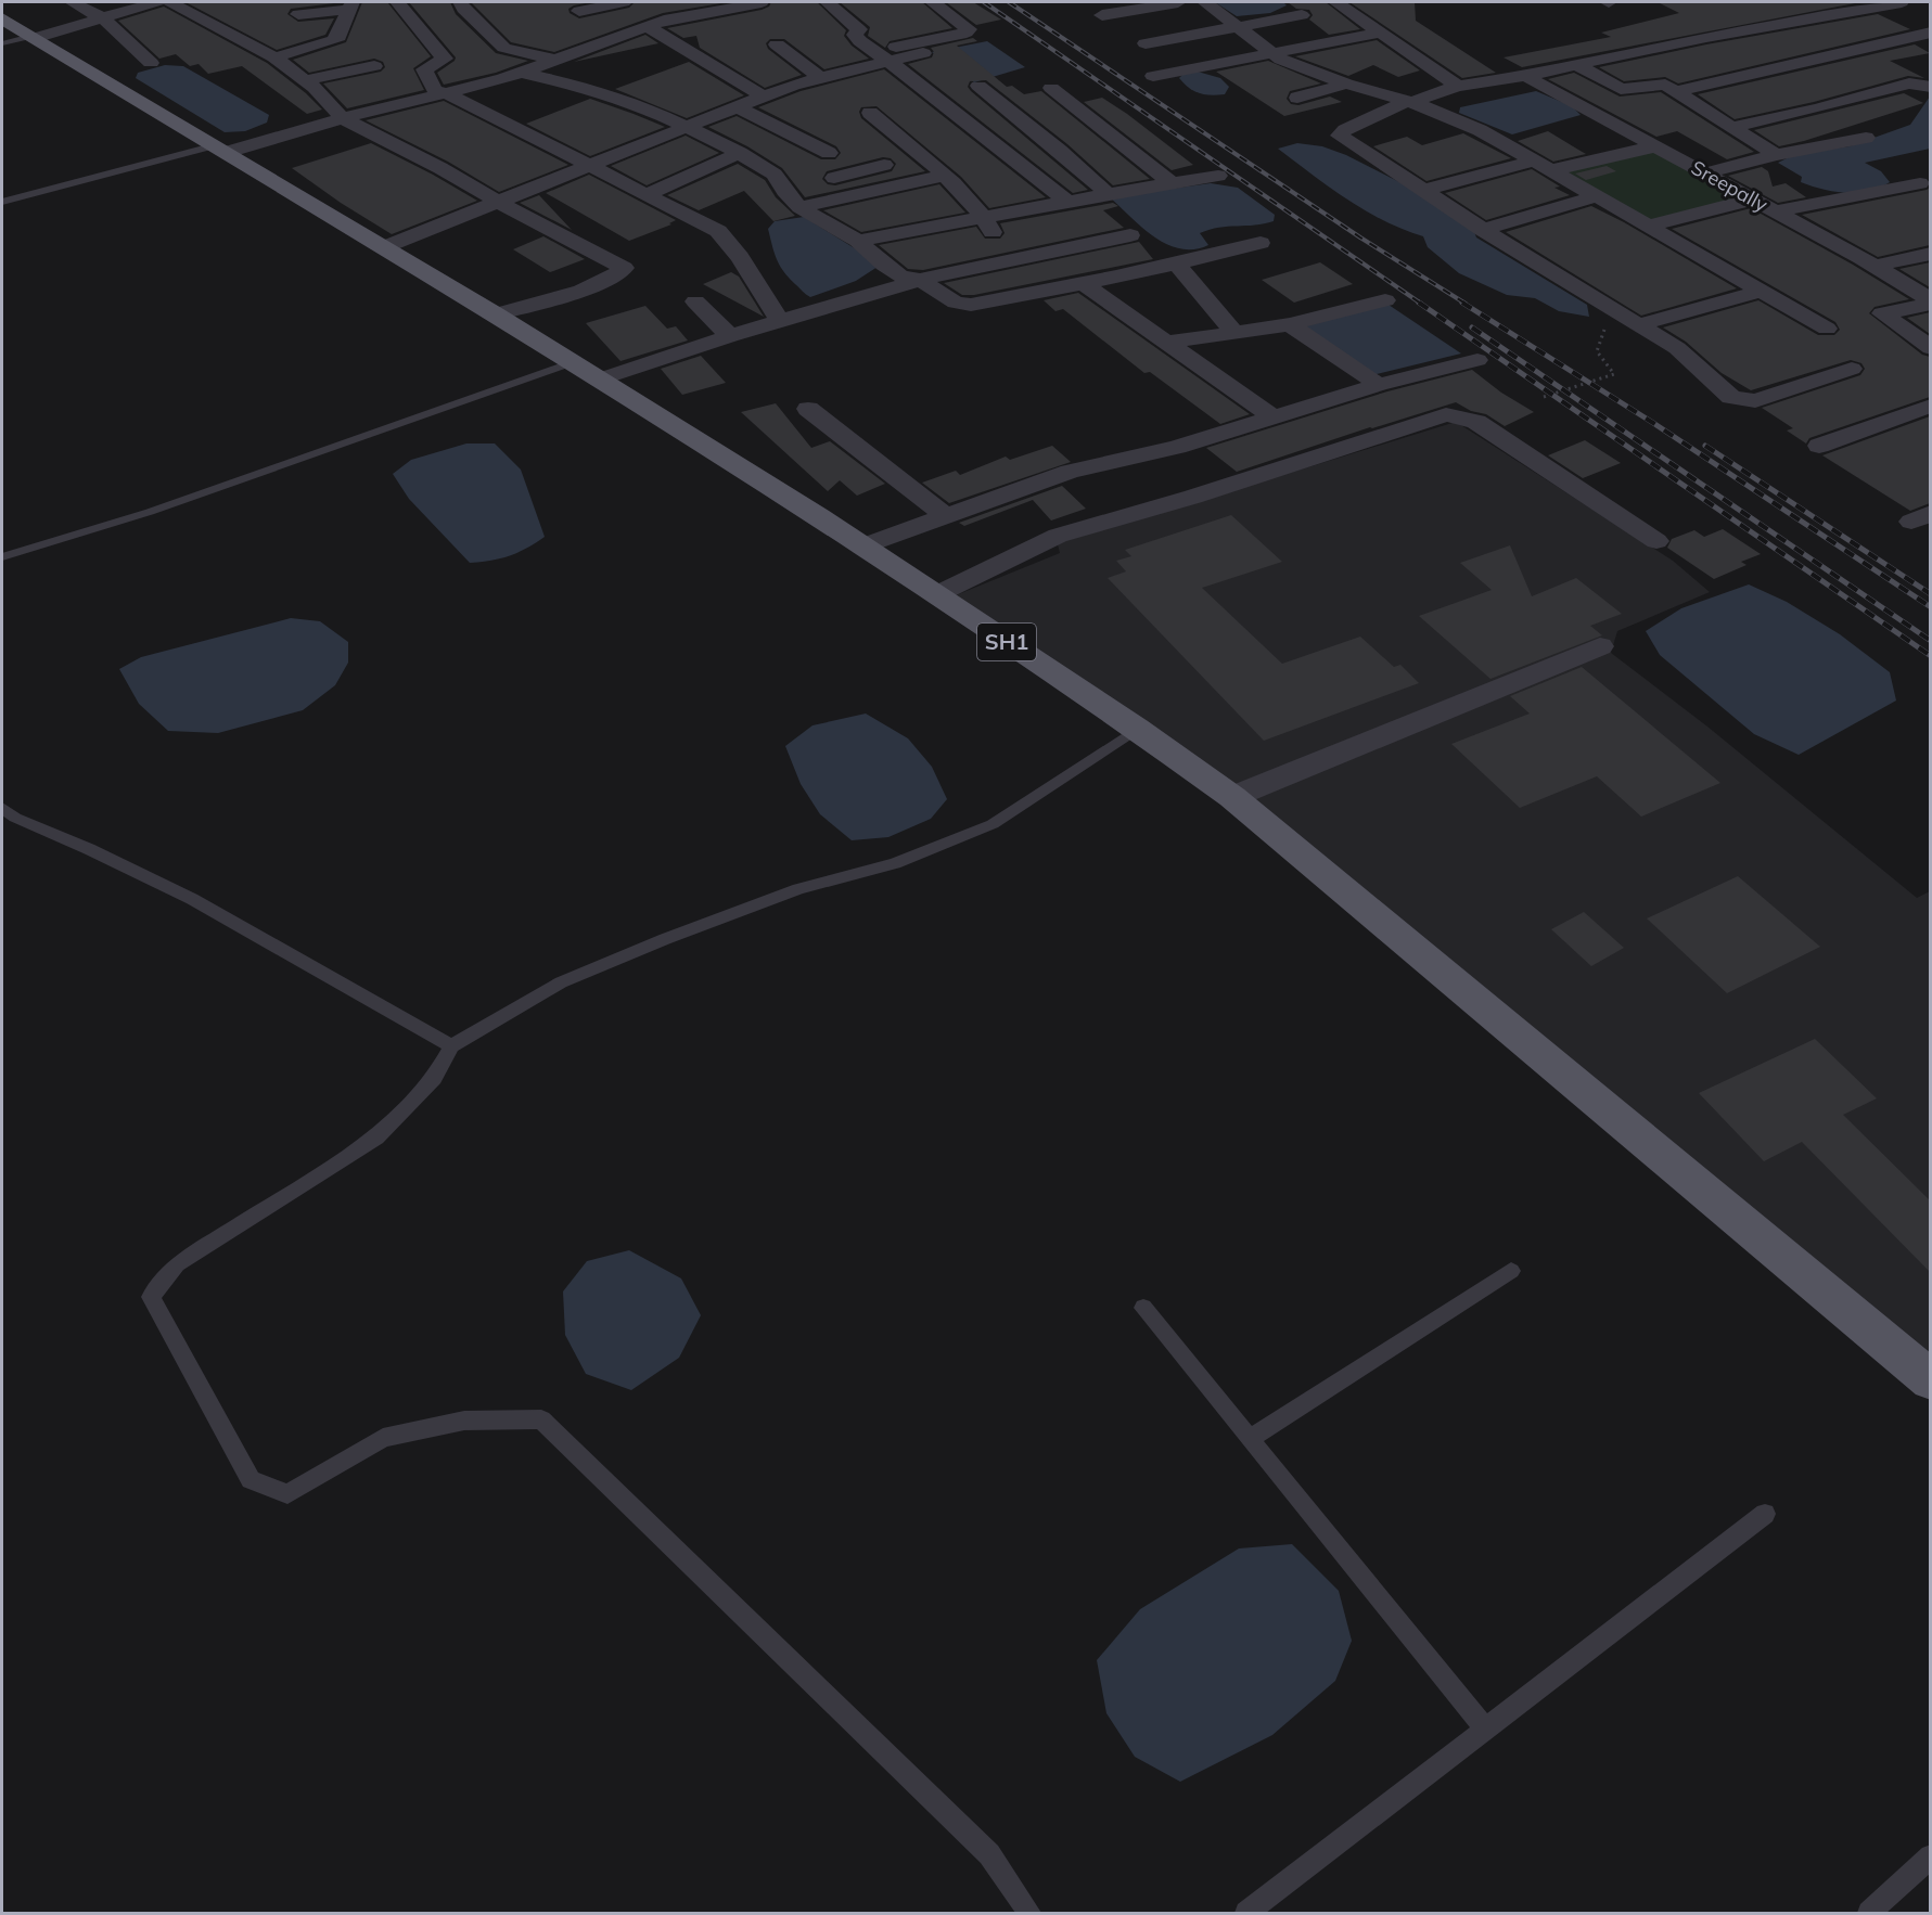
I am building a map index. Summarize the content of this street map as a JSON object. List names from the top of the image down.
{
  "streets": {
    "main road": ["SH1"],
    "street": ["Sreepally"]
  }
}
